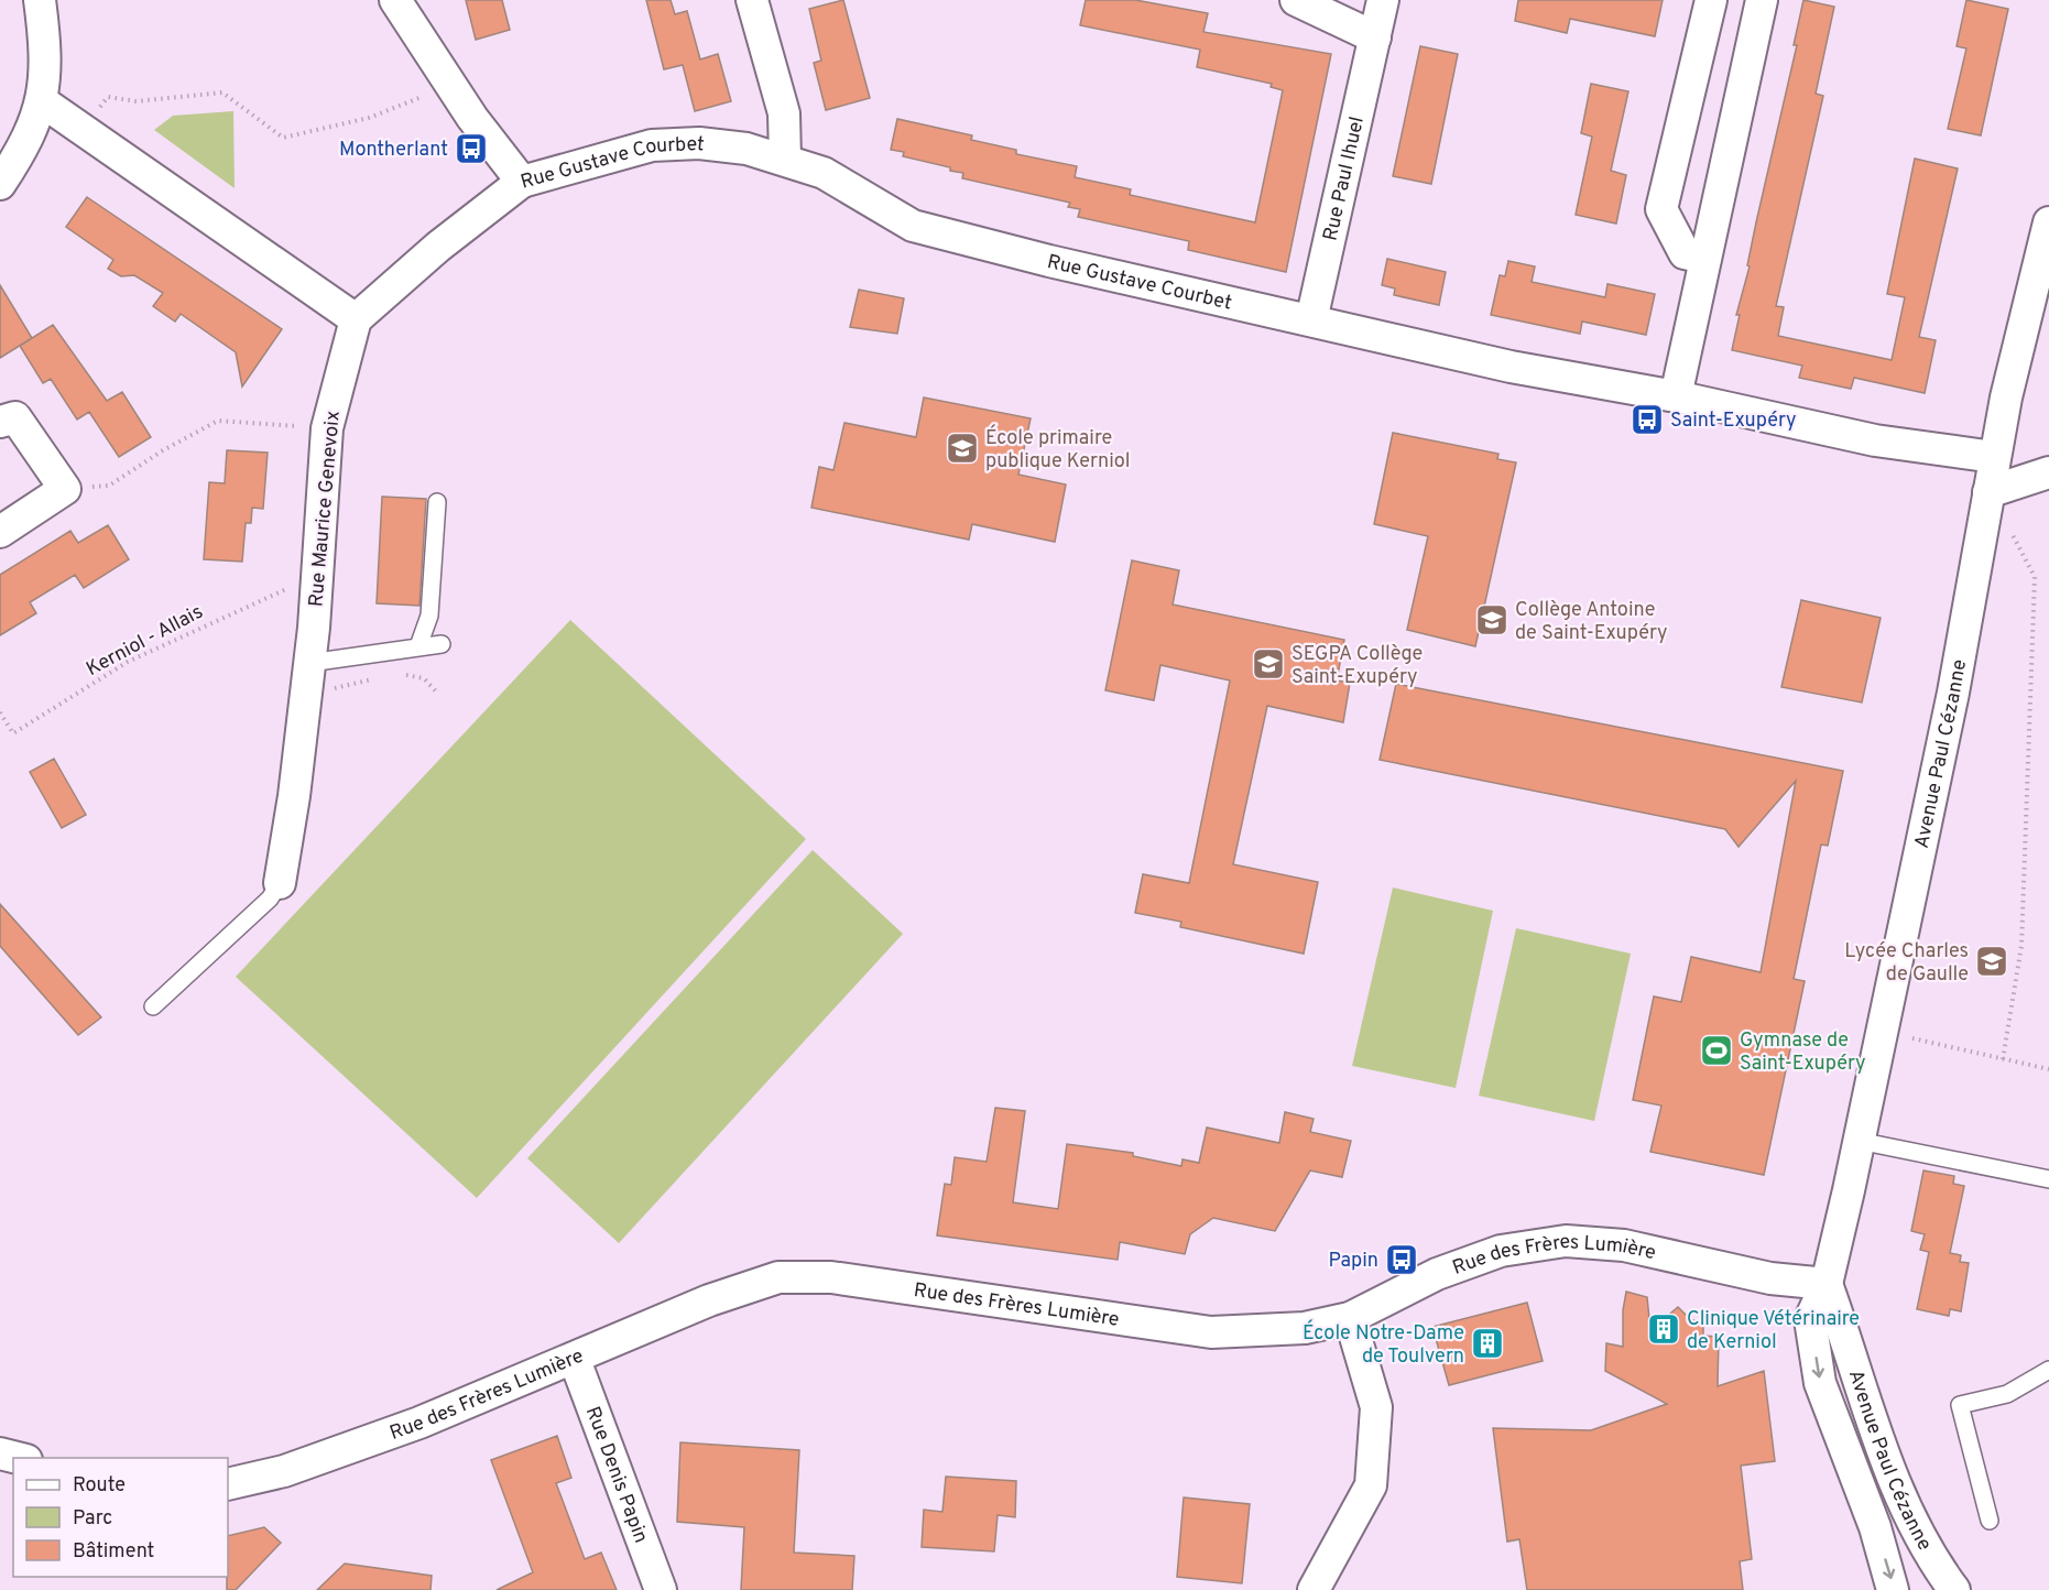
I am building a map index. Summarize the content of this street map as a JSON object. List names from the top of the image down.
{
  "streets": {
    "street": [
      "Rue Gustave Courbet",
      "Rue Paul Ihuel",
      "Rue Maurice Genevoix",
      "Avenue Paul Cézanne",
      "Rue des Frères Lumière",
      "Rue Denis Papin"
    ],
    "path": ["Kerniol - Allais"]
  },
  "crossings": [
    ["Rue Gustave Courbet", "Rue Paul Ihuel"],
    ["Rue Gustave Courbet", "Avenue Paul Cézanne"],
    ["Rue Maurice Genevoix", "Kerniol - Allais"],
    ["Avenue Paul Cézanne", "Rue des Frères Lumière"],
    ["Rue des Frères Lumière", "Rue Denis Papin"]
  ],
  "places": {
    "bus stop": ["Montherlant", "Saint-Exupéry", "Papin"],
    "school or university": [
      "École primaire publique Kerniol",
      "Collège Antoine de Saint-Exupéry",
      "SEGPA Collège Saint-Exupéry",
      "Lycée Charles de Gaulle"
    ],
    "sports": ["Gymnase de Saint-Exupéry"],
    "building": ["Clinique Vétérinaire de Kerniol", "École Notre-Dame de Toulvern"]
  },
  "legend": ["Route", "Parc", "Bâtiment"]
}
